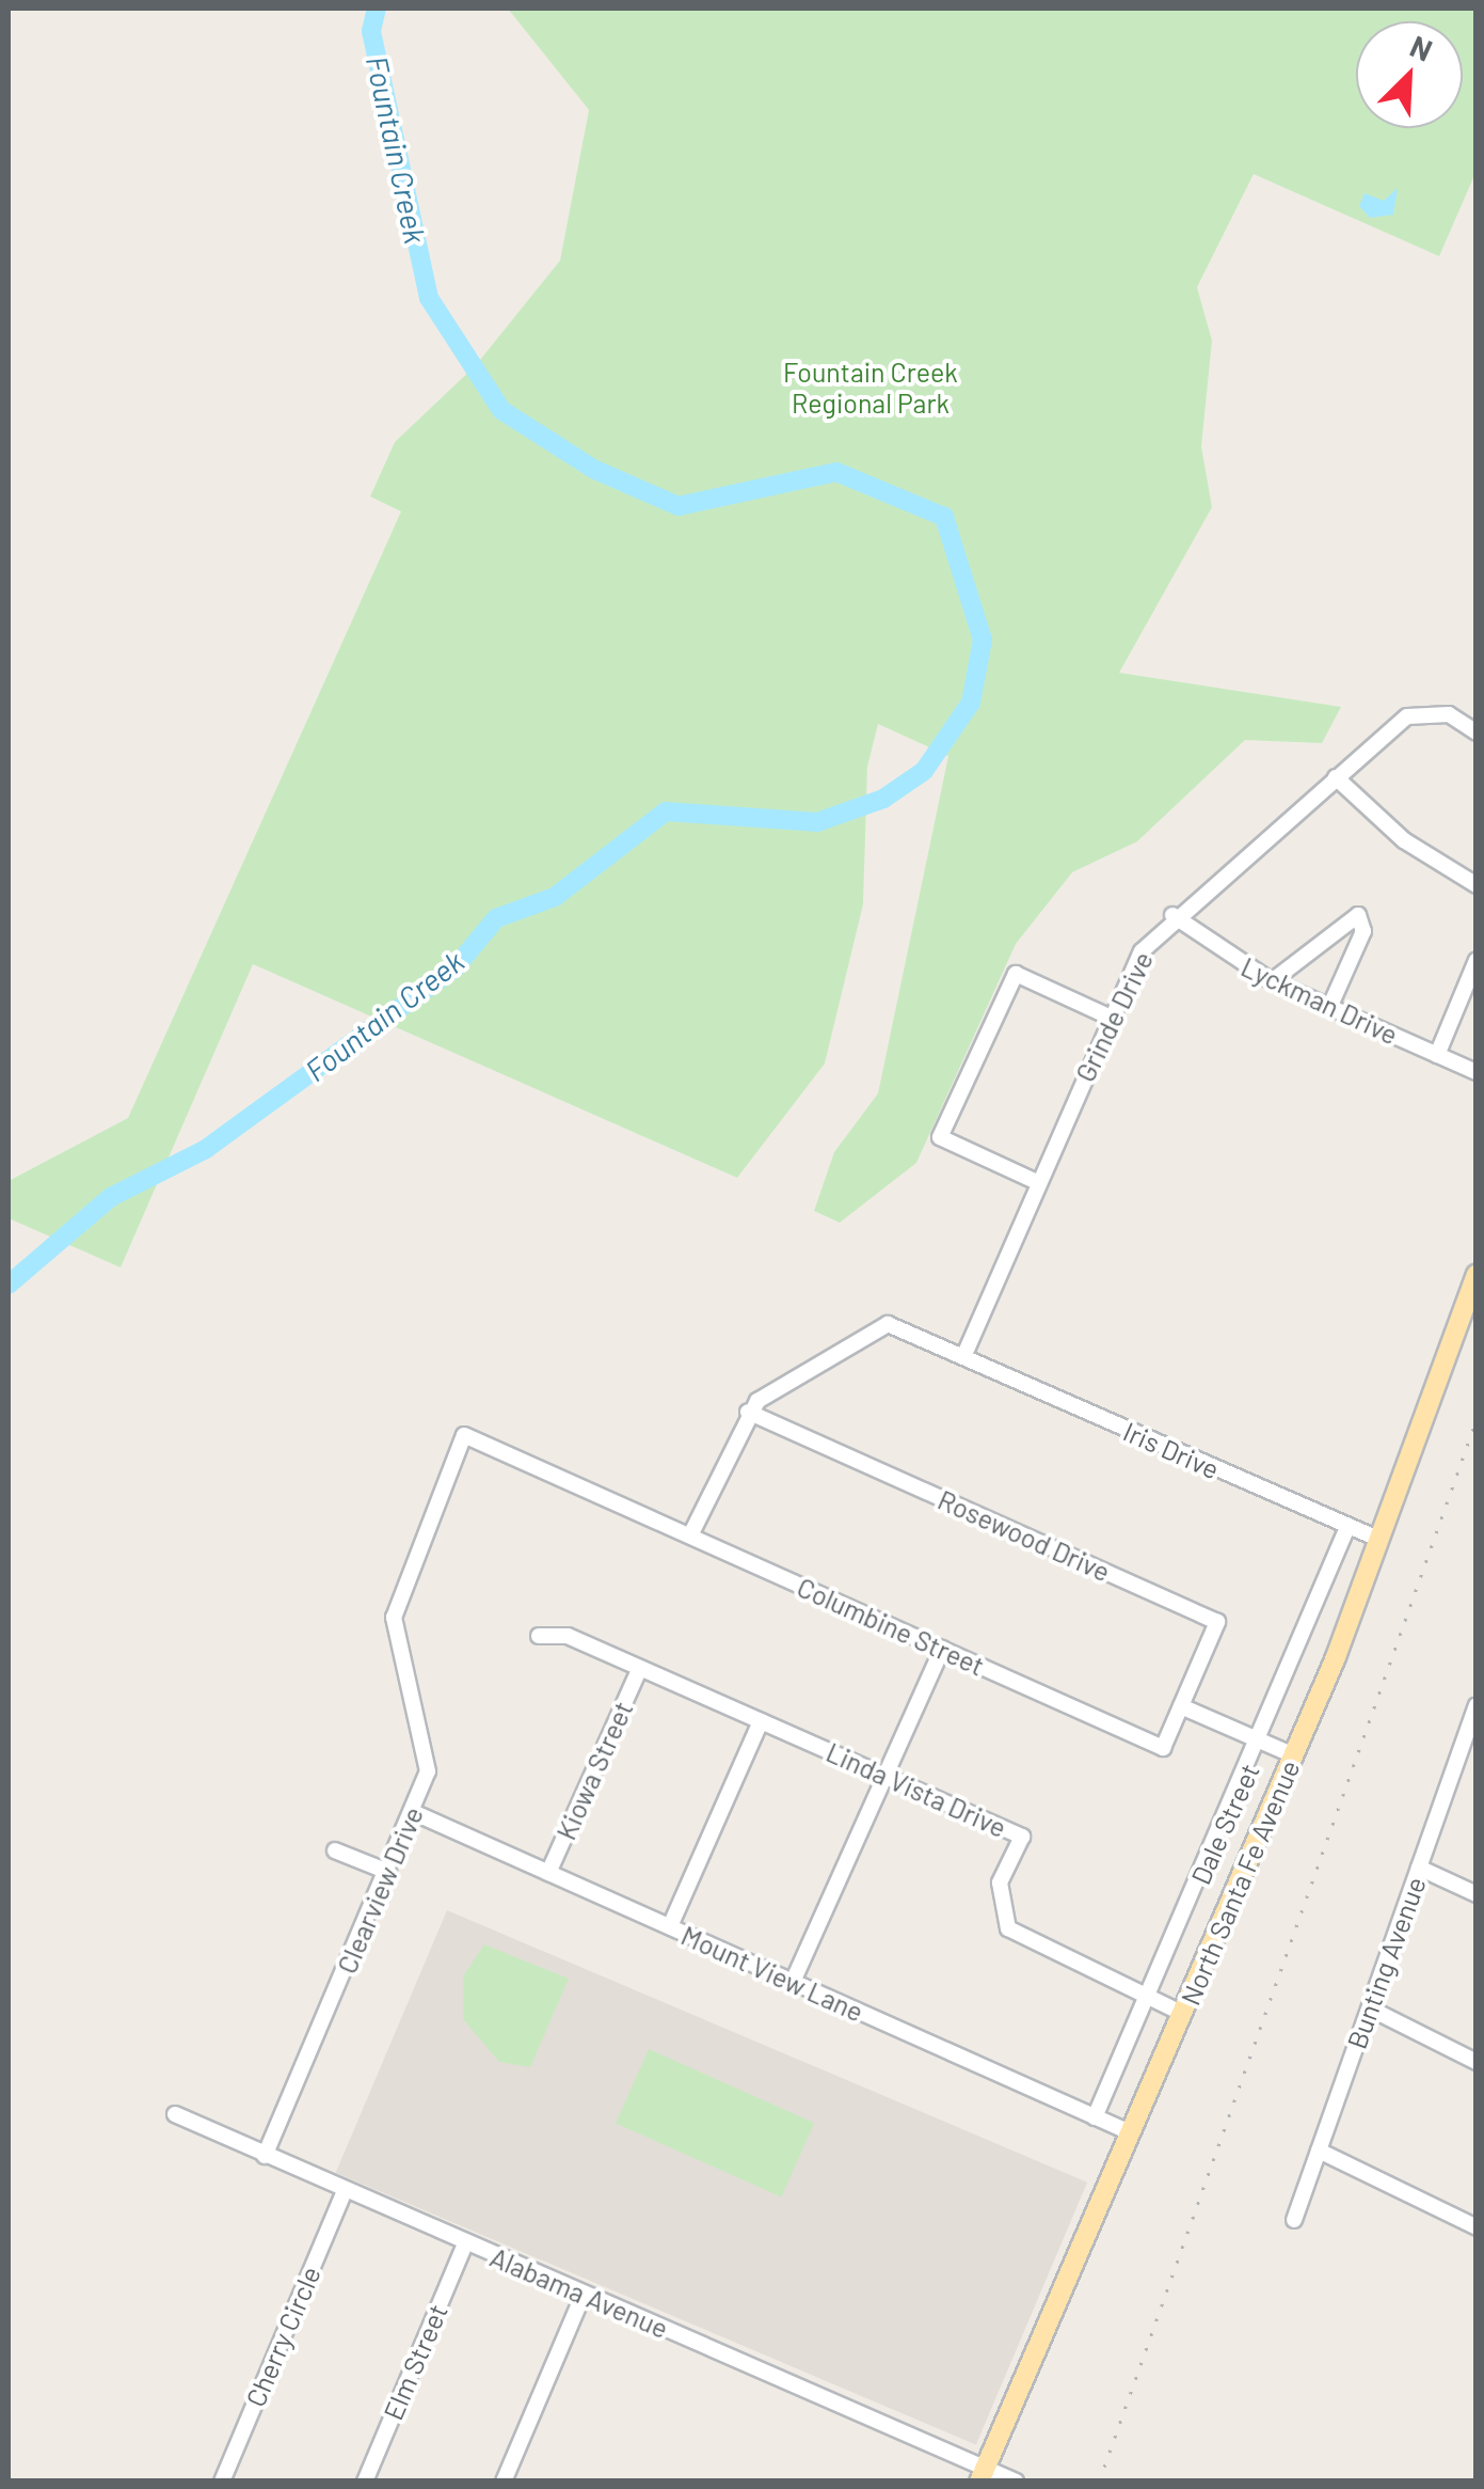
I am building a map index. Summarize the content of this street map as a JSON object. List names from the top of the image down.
{
  "streets": {
    "main road": ["North Santa Fe Avenue"],
    "street": [
      "Lyckman Drive",
      "Grinde Drive",
      "Iris Drive",
      "Rosewood Drive",
      "Columbine Street",
      "Kiowa Street",
      "Linda Vista Drive",
      "Dale Street",
      "Clearview Drive",
      "Bunting Avenue",
      "Mount View Lane",
      "Alabama Avenue",
      "Cherry Circle",
      "Elm Street"
    ]
  },
  "crossings": [
    ["Lyckman Drive", "Grinde Drive"],
    ["Grinde Drive", "Iris Drive"],
    ["Iris Drive", "Dale Street"],
    ["Iris Drive", "North Santa Fe Avenue"],
    ["Rosewood Drive", "Columbine Street"],
    ["Columbine Street", "Clearview Drive"],
    ["Kiowa Street", "Linda Vista Drive"],
    ["Kiowa Street", "Mount View Lane"],
    ["Linda Vista Drive", "Dale Street"],
    ["Linda Vista Drive", "North Santa Fe Avenue"],
    ["Dale Street", "Mount View Lane"],
    ["North Santa Fe Avenue", "Mount View Lane"],
    ["North Santa Fe Avenue", "Alabama Avenue"],
    ["Clearview Drive", "Mount View Lane"],
    ["Clearview Drive", "Alabama Avenue"],
    ["Alabama Avenue", "Cherry Circle"],
    ["Alabama Avenue", "Elm Street"]
  ],
  "water": ["Fountain Creek"],
  "parks": ["Fountain Creek Regional Park"],
  "north": "top right"
}
